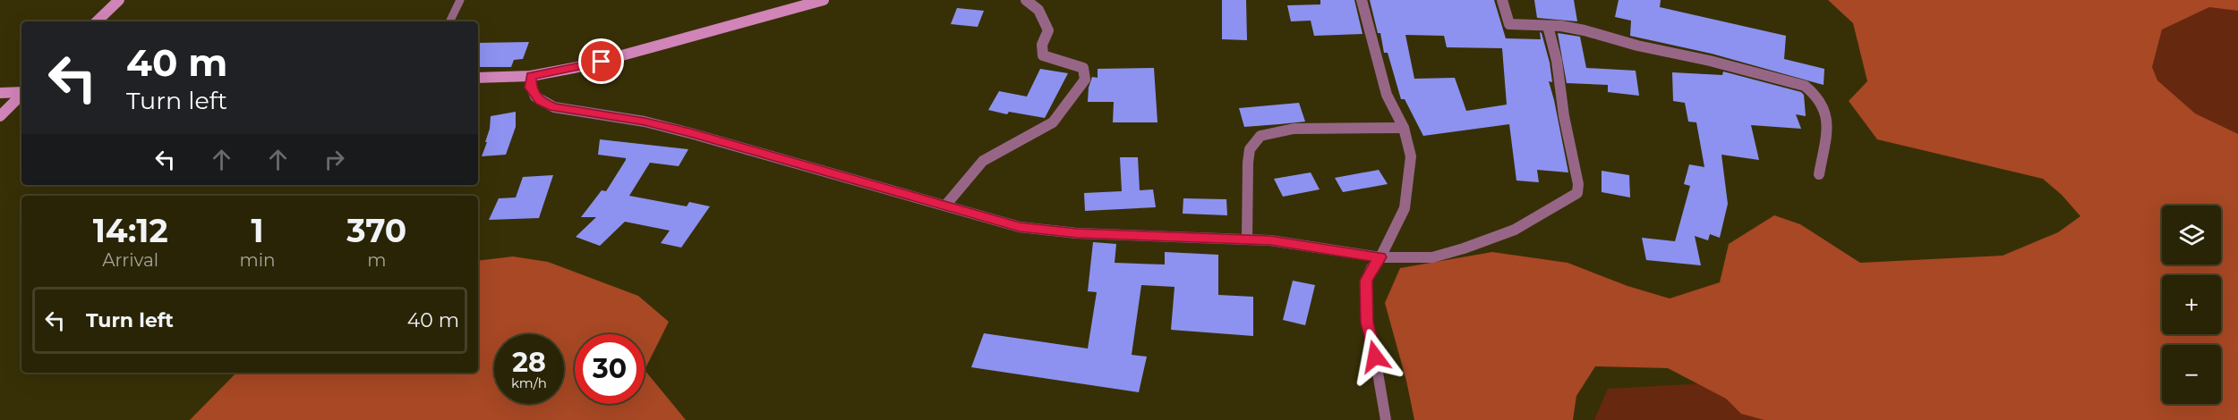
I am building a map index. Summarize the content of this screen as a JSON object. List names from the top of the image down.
{
  "page": {
    "turn": ["40 m", "Turn left"],
    "eta": [
      "14:12",
      "Arrival",
      "1",
      "min",
      "370",
      "m"
    ],
    "map_buttons": ["+", "−"],
    "list": [
      {
        "name": "Turn left",
        "value": "40 m"
      }
    ],
    "speed": "28 km/h",
    "limit": "30"
  }
}
